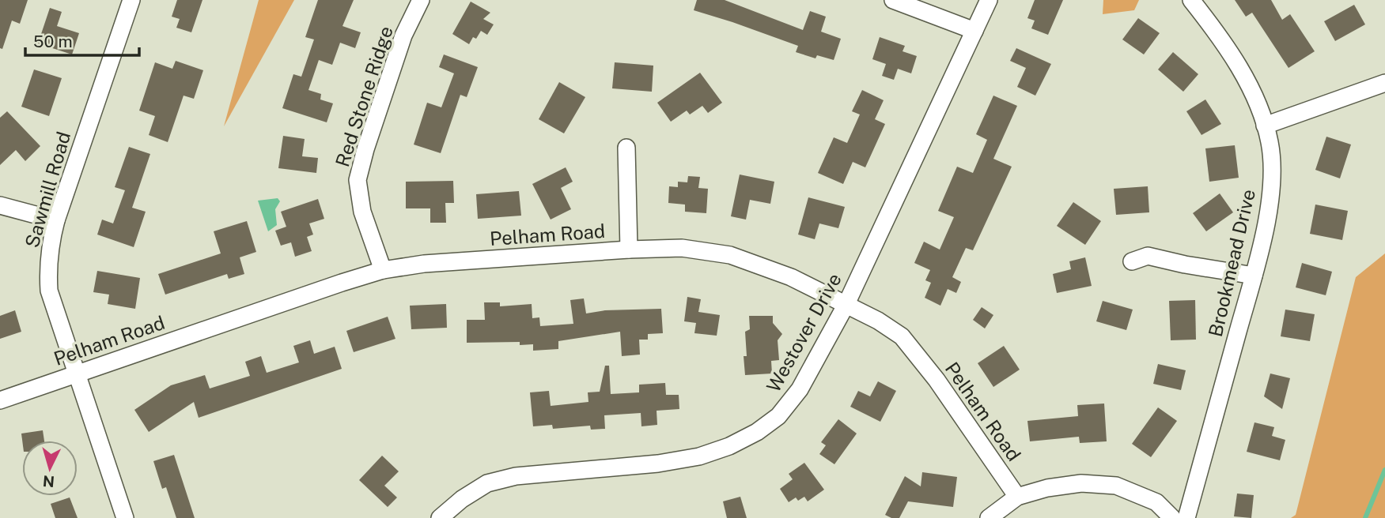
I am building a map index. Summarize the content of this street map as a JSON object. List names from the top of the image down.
{
  "streets": {
    "street": [
      "Red Stone Ridge",
      "Sawmill Road",
      "Pelham Road",
      "Brookmead Drive",
      "Westover Drive"
    ]
  },
  "crossings": [
    ["Red Stone Ridge", "Pelham Road"],
    ["Sawmill Road", "Pelham Road"],
    ["Pelham Road", "Westover Drive"]
  ],
  "scale_bar": "50 m",
  "north": "bottom"
}
